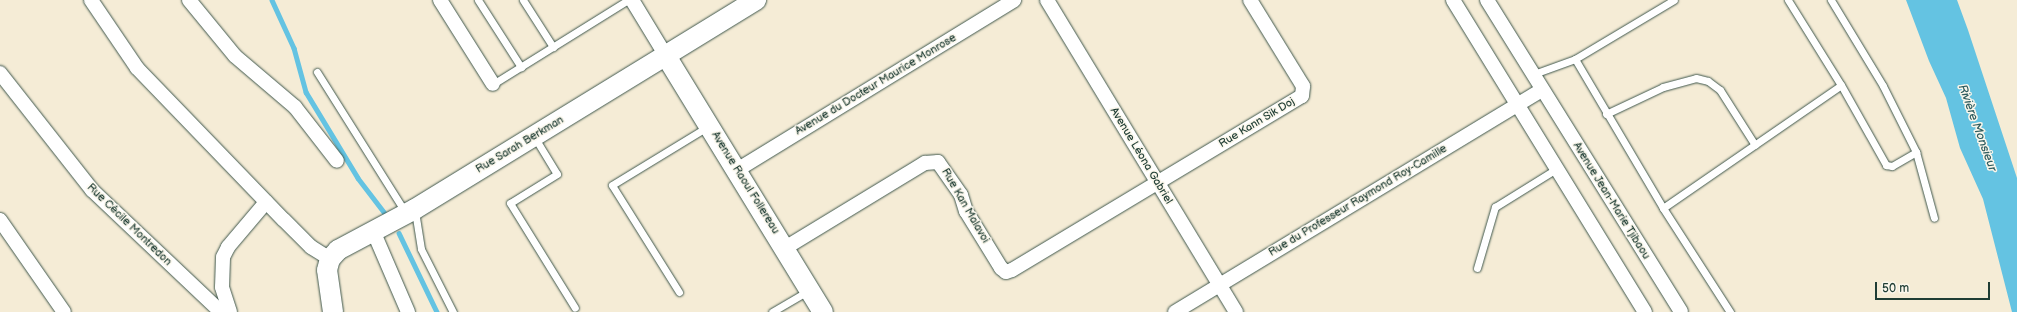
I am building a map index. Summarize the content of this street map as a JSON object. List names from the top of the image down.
{
  "streets": {
    "main road": ["Rue Sarah Berkman", "Avenue Raoul Follereau"],
    "street": [
      "Avenue du Docteur Maurice Monrose",
      "Rue Kann Sik Doj",
      "Avenue Léona Gabriel",
      "Rue du Professeur Raymond Roy-Camille",
      "Avenue Jean-Marie Tjibaou",
      "Rue Kan Malavoi",
      "Rue Cécile Montredon"
    ]
  },
  "crossings": [
    ["Avenue du Docteur Maurice Monrose", "Avenue Raoul Follereau"],
    ["Rue Kann Sik Doj", "Avenue Léona Gabriel"],
    ["Rue Kann Sik Doj", "Rue Kan Malavoi"],
    ["Rue Sarah Berkman", "Avenue Raoul Follereau"],
    ["Avenue Léona Gabriel", "Rue du Professeur Raymond Roy-Camille"],
    ["Avenue Léona Gabriel", "Rue Kan Malavoi"],
    ["Avenue Raoul Follereau", "Rue Kan Malavoi"],
    ["Rue du Professeur Raymond Roy-Camille", "Avenue Jean-Marie Tjibaou"]
  ],
  "water": ["Rivière Monsieur"],
  "scale_bar": "50 m"
}
